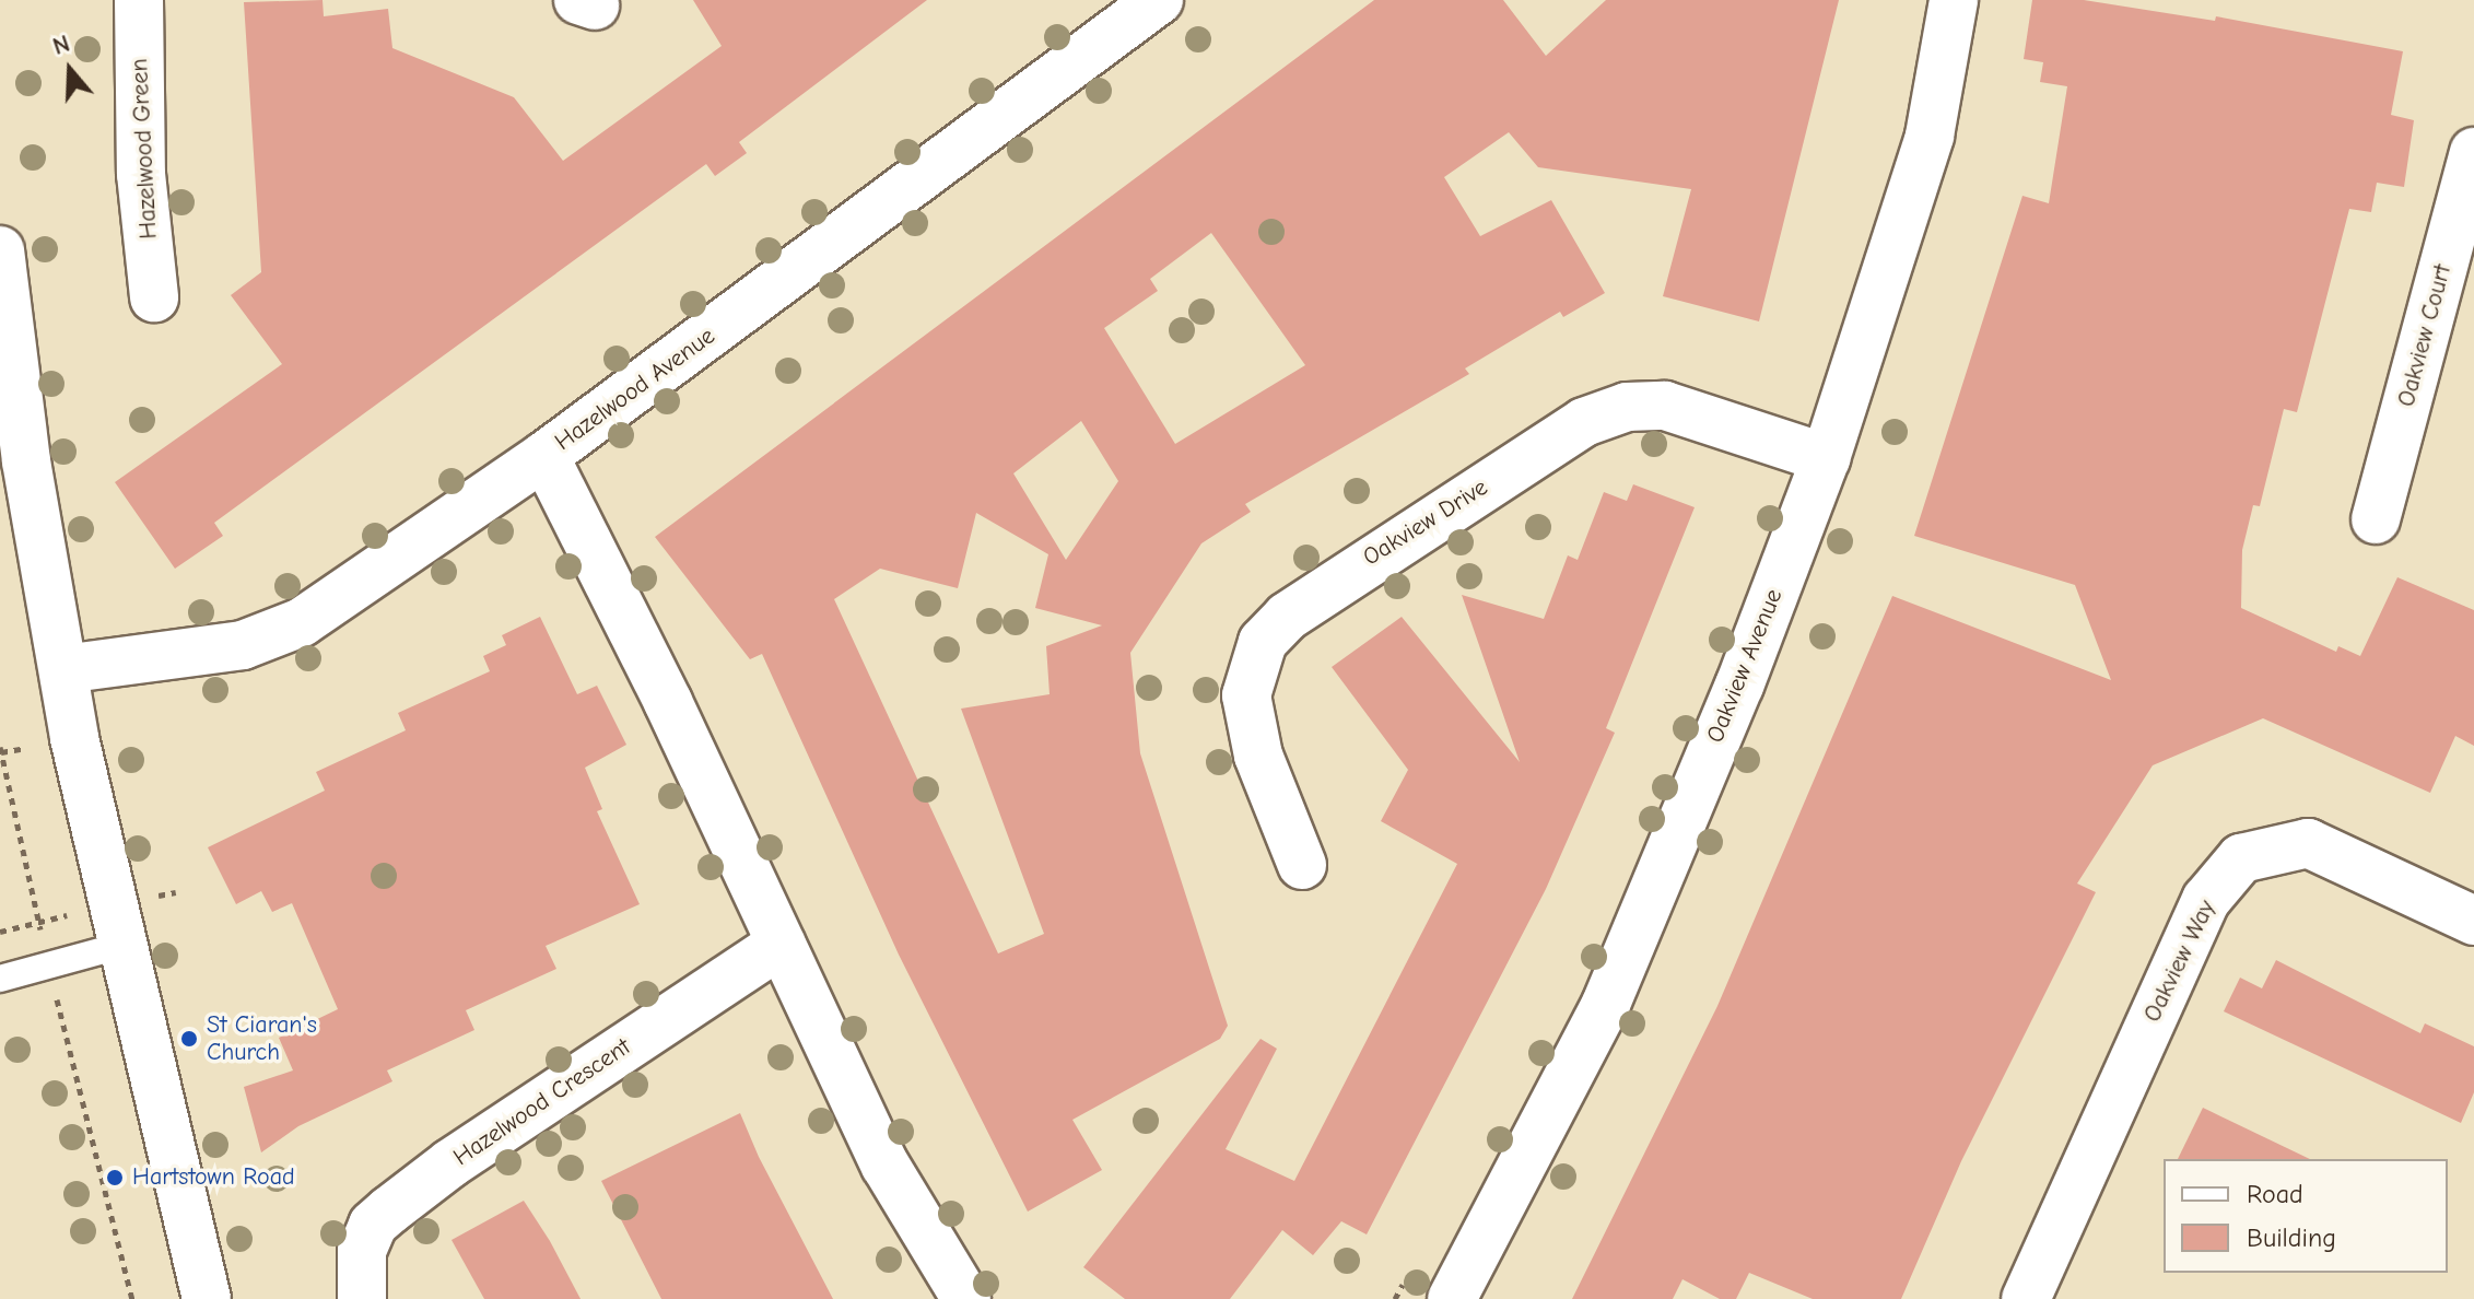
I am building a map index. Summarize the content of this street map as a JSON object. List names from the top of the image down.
{
  "streets": {
    "street": [
      "Hazelwood Green",
      "Oakview Court",
      "Hazelwood Avenue",
      "Oakview Drive",
      "Oakview Avenue",
      "Oakview Way",
      "Hazelwood Crescent"
    ]
  },
  "crossings": [
    ["Oakview Drive", "Oakview Avenue"]
  ],
  "places": ["St Ciaran's Church", "Hartstown Road"],
  "legend": ["Road", "Building"],
  "north": "top"
}
